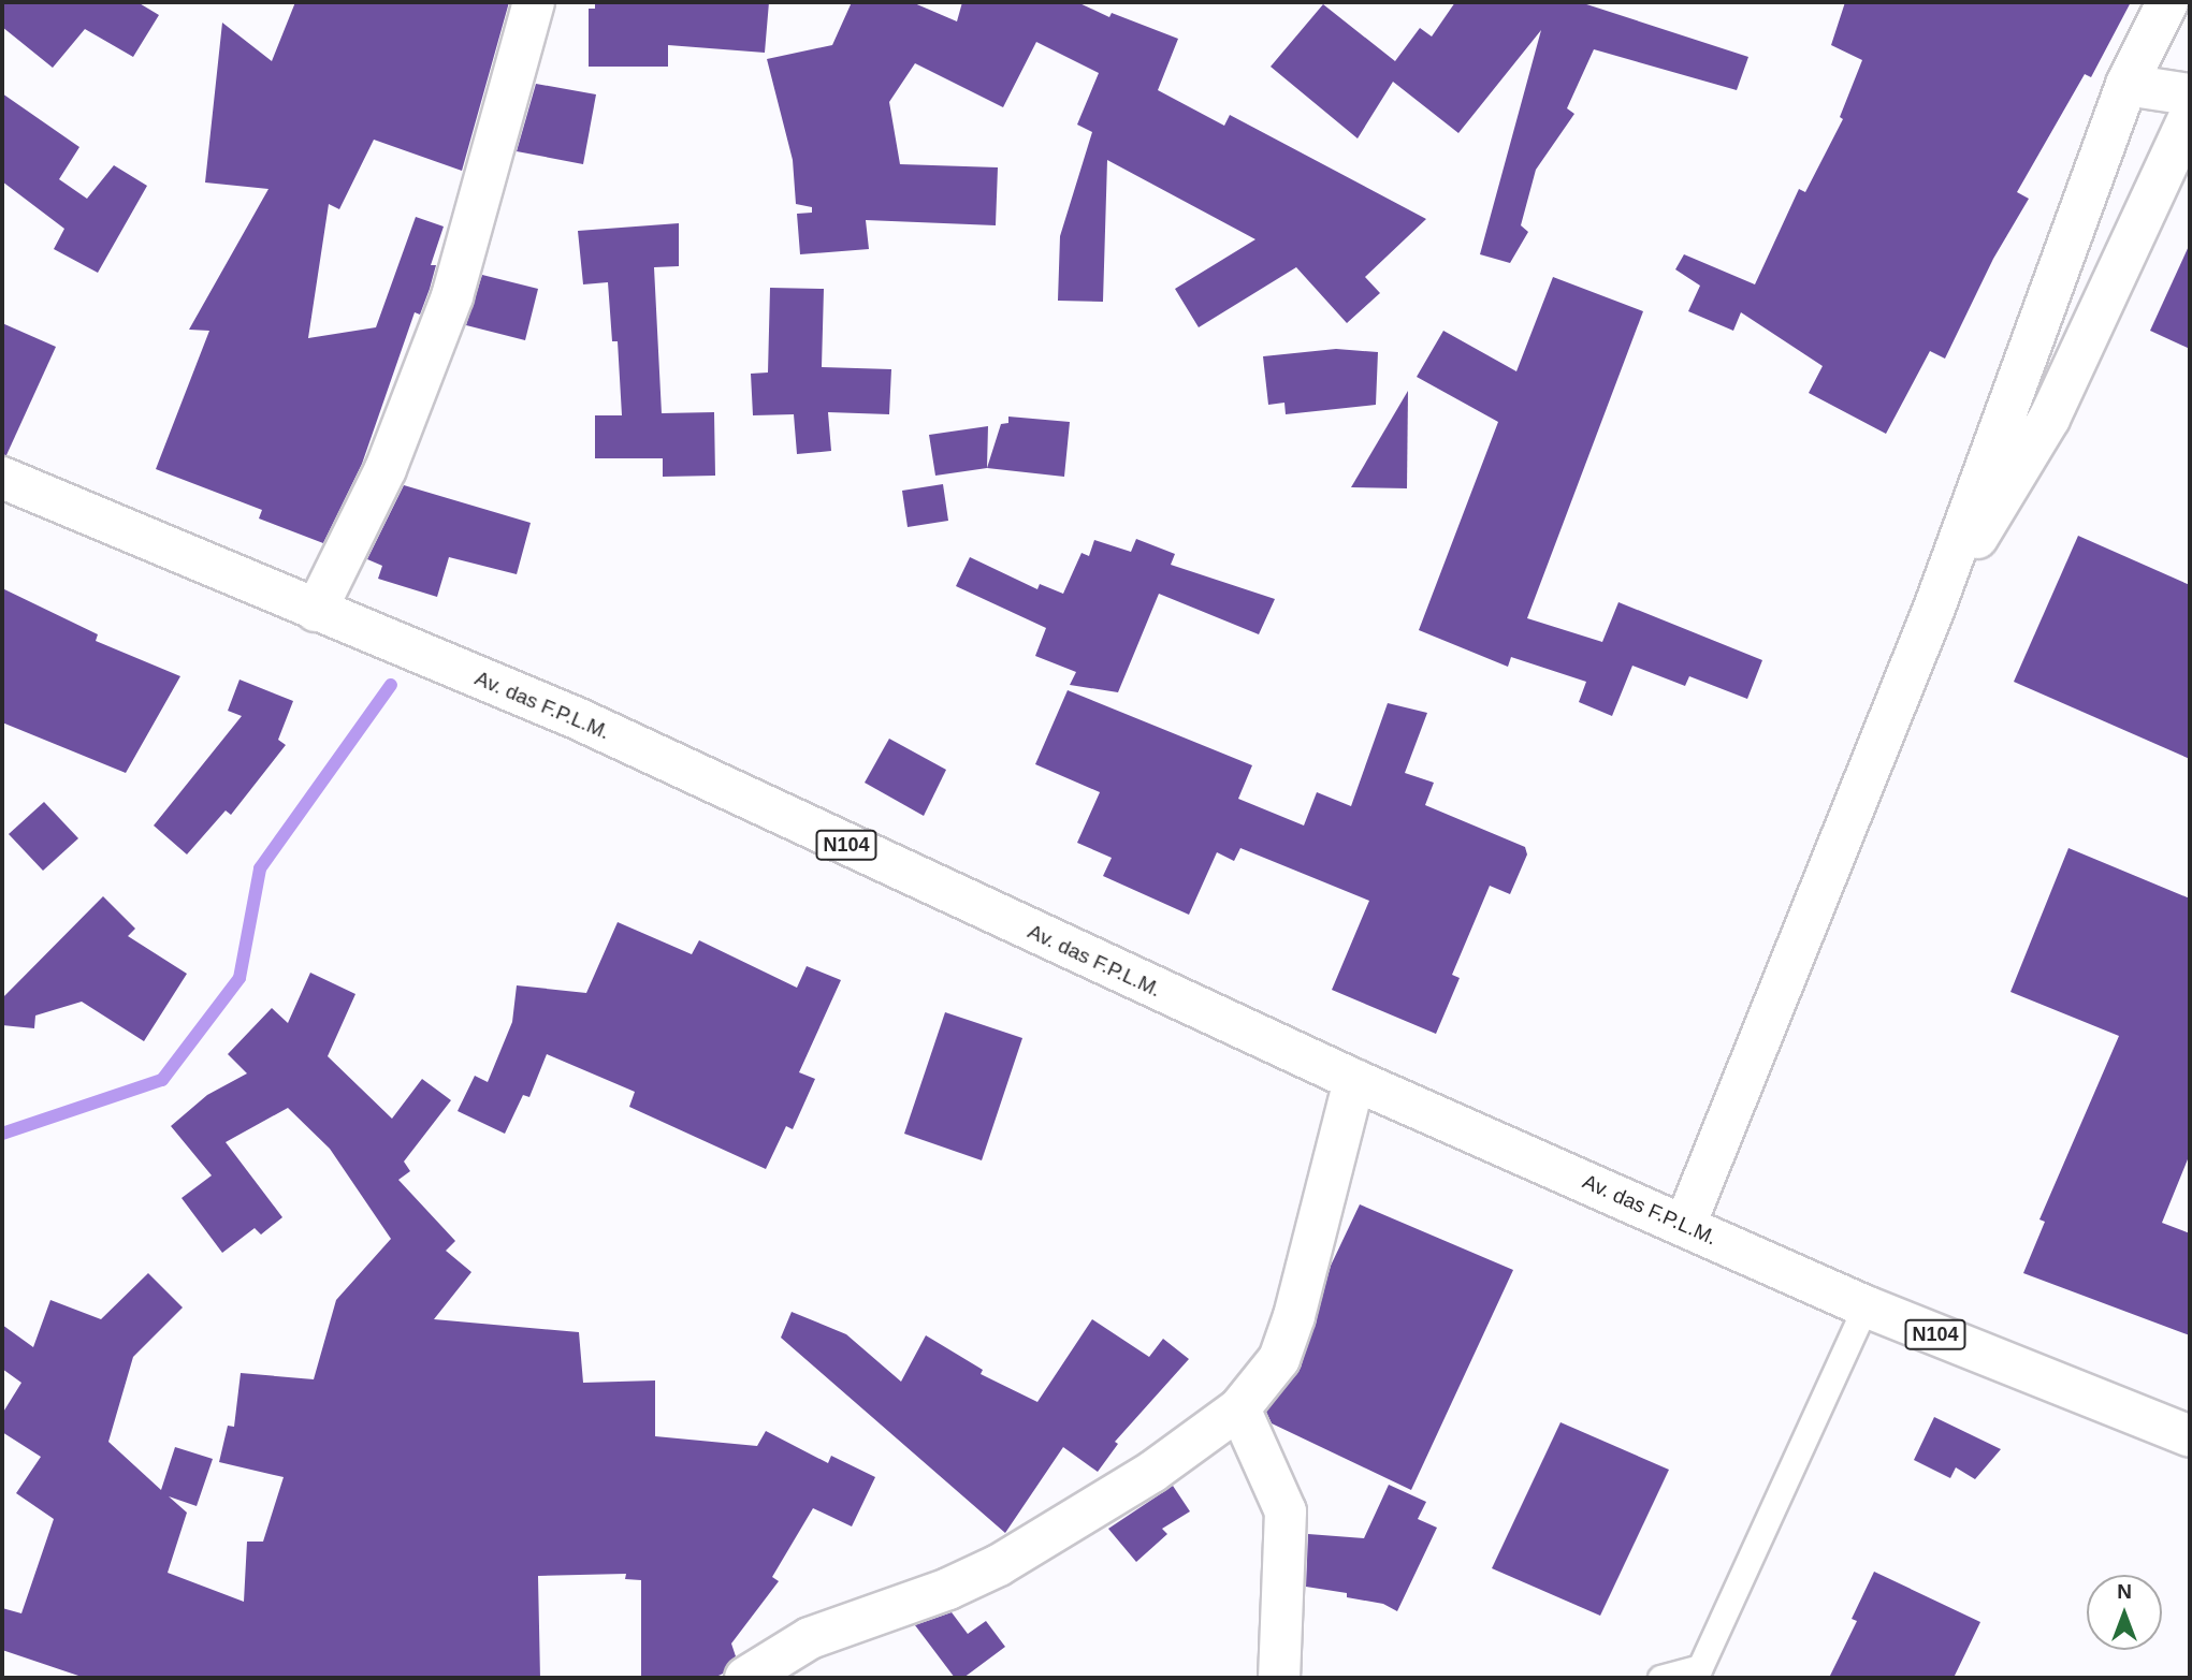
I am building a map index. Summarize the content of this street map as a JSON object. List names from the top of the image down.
{
  "streets": {
    "street": ["Av. das F.P.L.M.", "N104"]
  },
  "north": "top"
}
